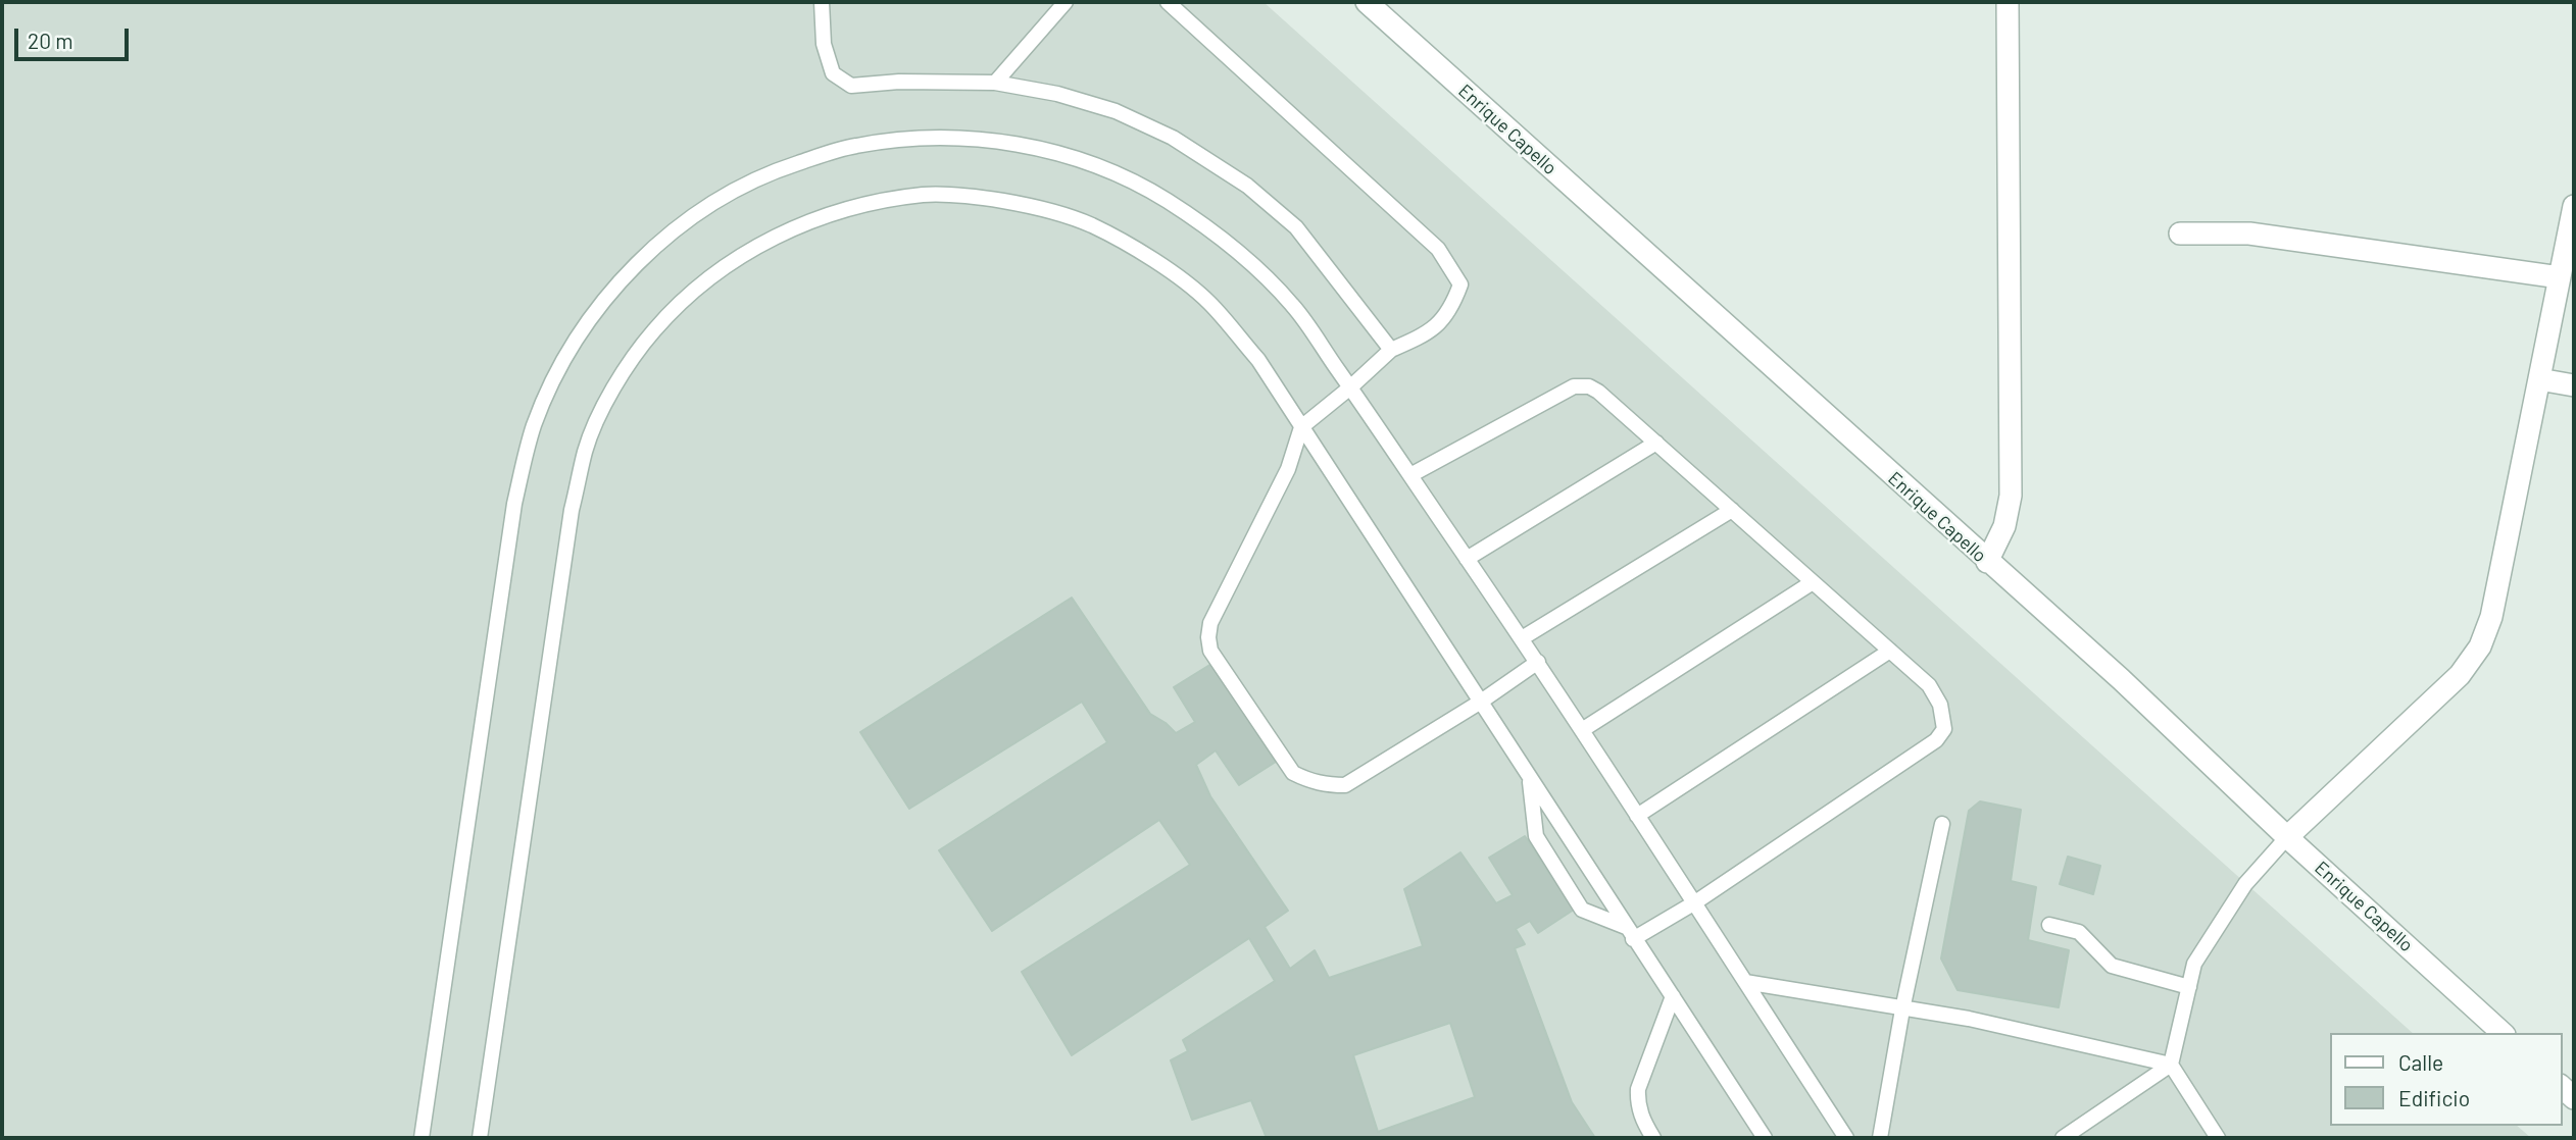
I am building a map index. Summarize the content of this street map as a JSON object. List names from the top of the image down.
{
  "streets": {
    "street": ["Enrique Capello"]
  },
  "legend": ["Calle", "Edificio"],
  "scale_bar": "20 m"
}
